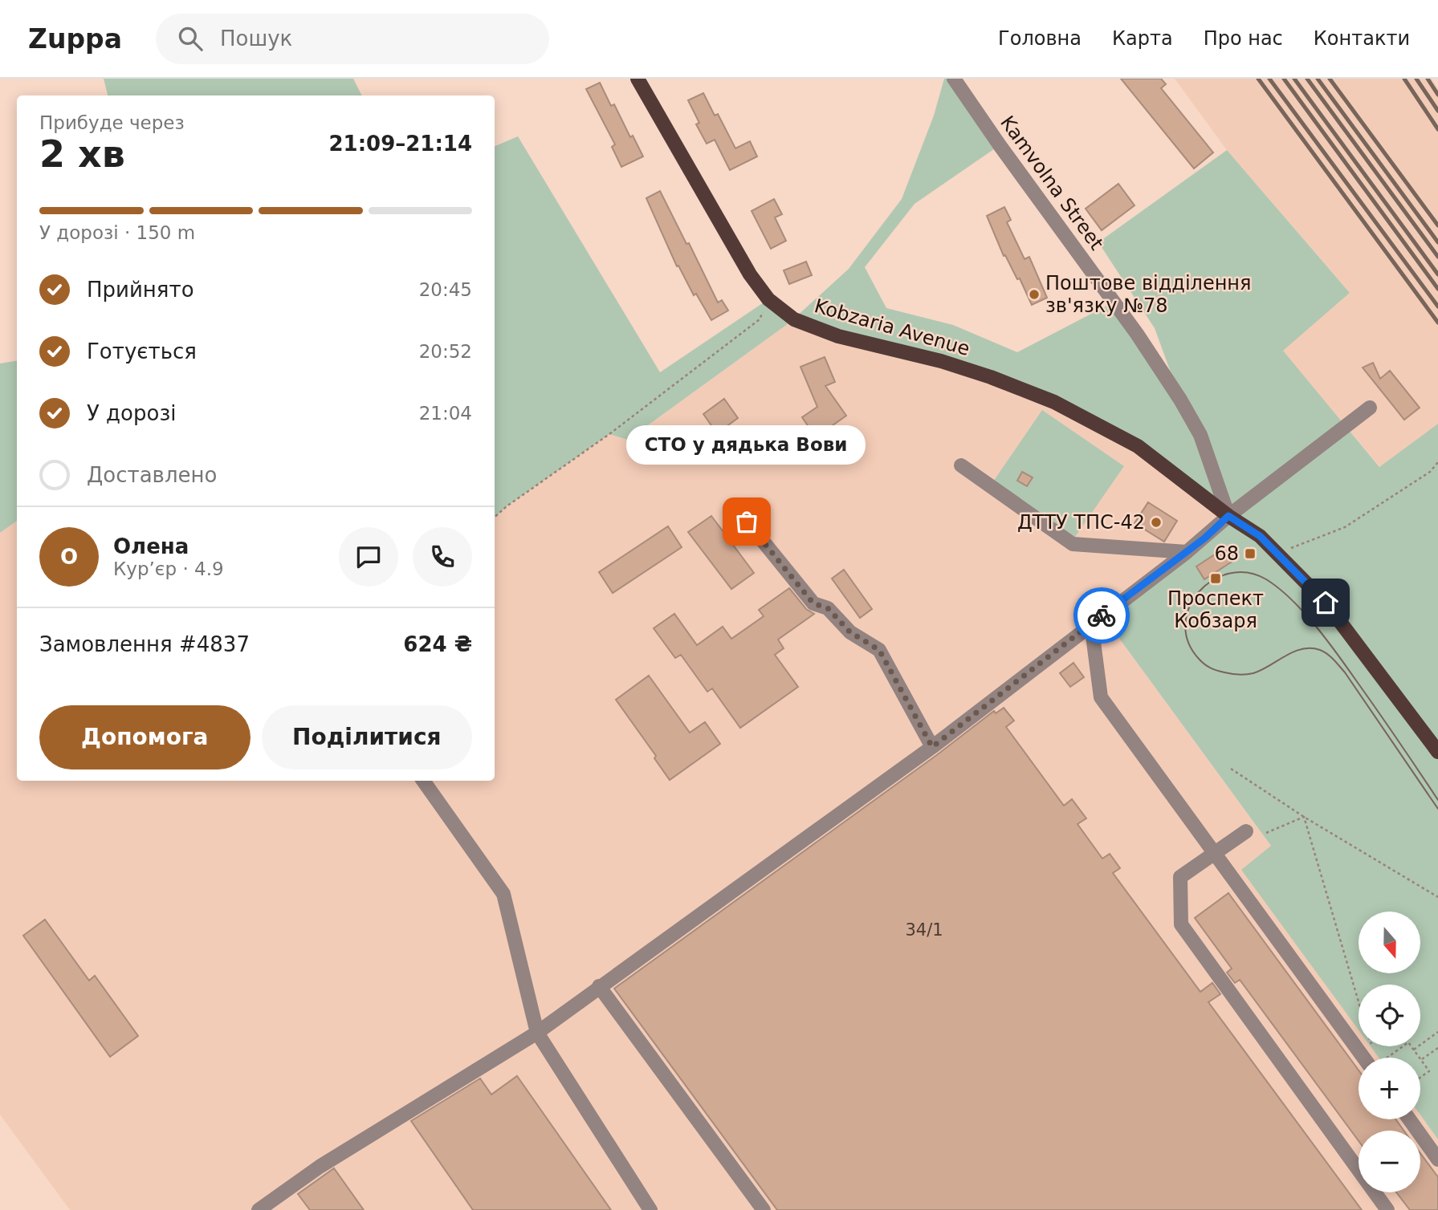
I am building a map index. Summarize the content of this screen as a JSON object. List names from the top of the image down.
{
  "streets": {
    "main road": ["Kobzaria Avenue"],
    "street": ["Kamvolna Street"]
  },
  "crossings": [
    ["Kamvolna Street", "Kobzaria Avenue"]
  ],
  "places": {
    "other": ["Поштове відділення зв'язку №78", "СТО у дядька Вови", "ДТТУ ТПС-42"],
    "transit": ["68", "Проспект Кобзаря"]
  },
  "house_numbers": ["34/1"],
  "north": "bottom",
  "page": {
    "header": "Zuppa",
    "search": "Пошук",
    "nav": [
      "Головна",
      "Карта",
      "Про нас",
      "Контакти"
    ],
    "heading": ["2 хв", "Прибуде через", "21:09–21:14"],
    "panel": [
      "Олена",
      "Кур’єр · 4.9",
      "Замовлення #4837",
      "624 ₴"
    ],
    "bar": "У дорозі · 150 m",
    "list": [
      ["Прийнято", "20:45"],
      ["Готується", "20:52"],
      ["У дорозі", "21:04"],
      "Доставлено"
    ],
    "bubble": "СТО у дядька Вови",
    "round": "О",
    "buttons": ["Допомога", "Поділитися"],
    "map_buttons": ["+", "−"]
  }
}
